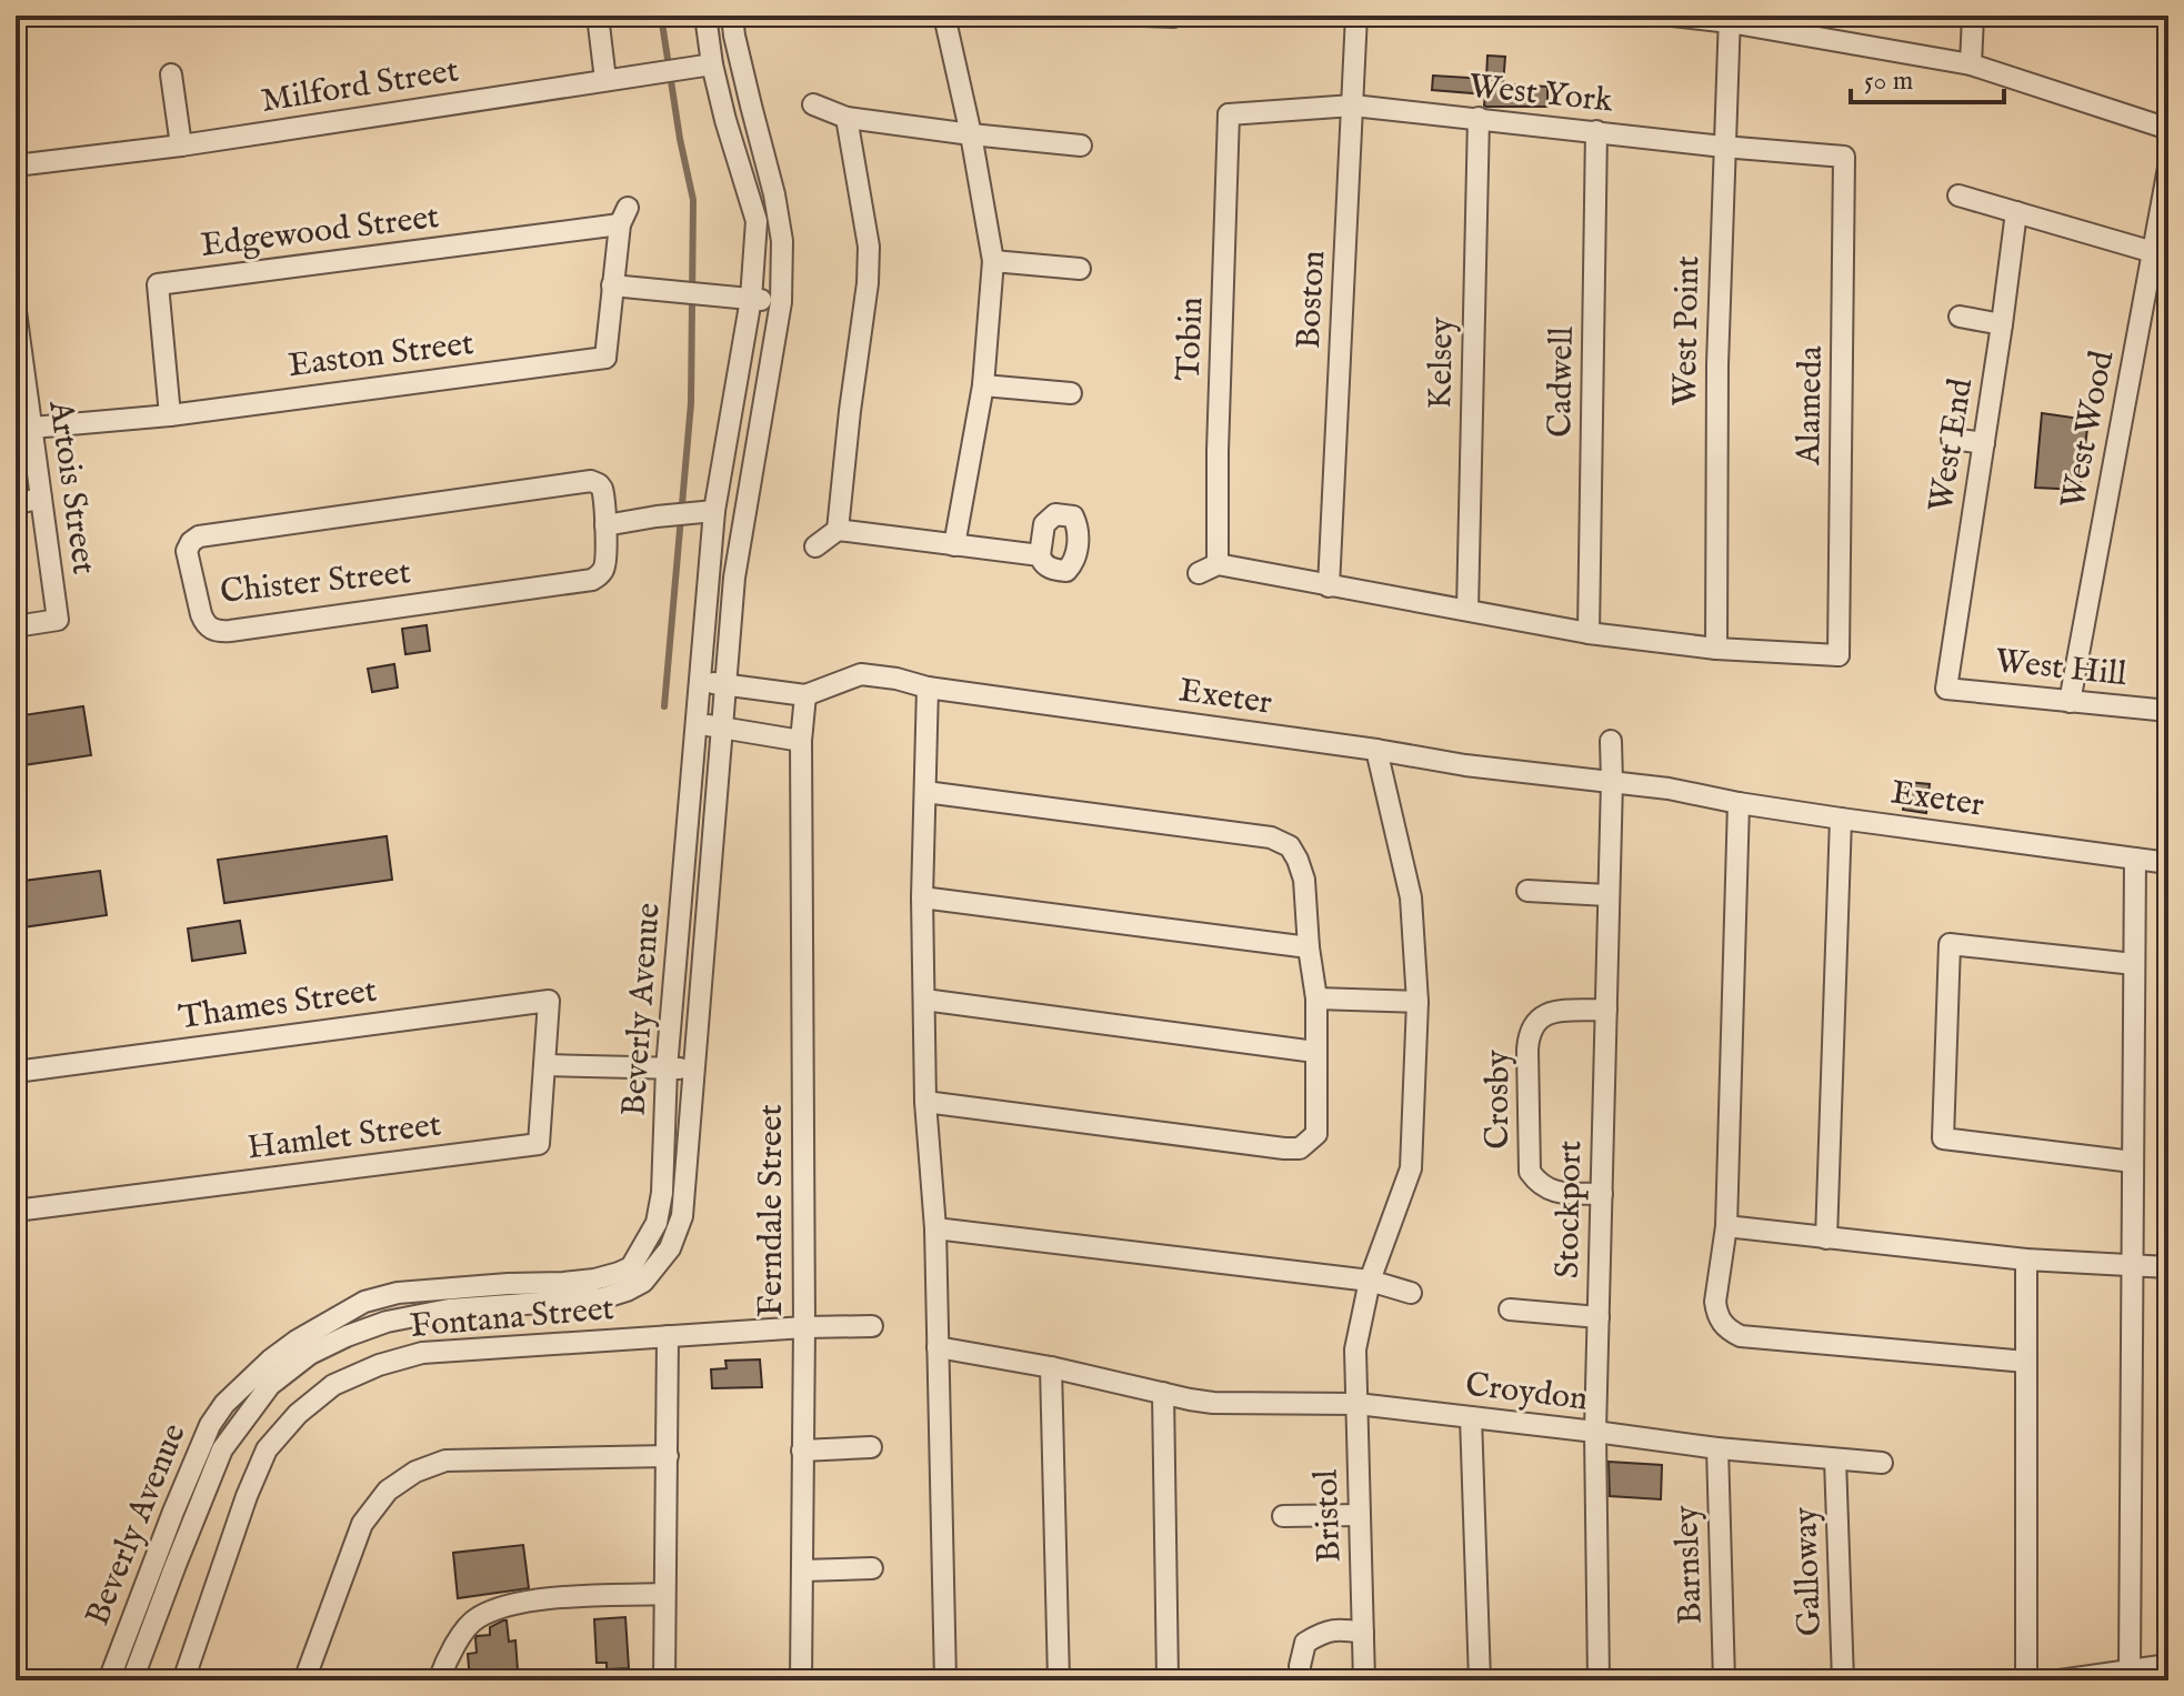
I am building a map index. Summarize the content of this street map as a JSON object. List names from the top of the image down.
{
  "streets": {
    "street": [
      "Milford Street",
      "West York",
      "Edgewood Street",
      "Boston",
      "West Point",
      "Tobin",
      "Easton Street",
      "Kelsey",
      "Cadwell",
      "Alameda",
      "West Wood",
      "West End",
      "Artois Street",
      "Chister Street",
      "West Hill",
      "Exeter",
      "Thames Street",
      "Beverly Avenue",
      "Crosby",
      "Hamlet Street",
      "Stockport",
      "Ferndale Street",
      "Fontana Street",
      "Croydon",
      "Bristol",
      "Barnsley",
      "Galloway"
    ]
  },
  "crossings": [
    ["Milford Street", "Beverly Avenue"],
    ["West York", "Boston"],
    ["West York", "West Point"],
    ["West York", "Tobin"],
    ["West York", "Kelsey"],
    ["West York", "Cadwell"],
    ["West York", "Alameda"],
    ["Edgewood Street", "Easton Street"],
    ["Boston", "Tobin"],
    ["West Point", "Alameda"],
    ["Easton Street", "Artois Street"],
    ["West Wood", "West Hill"],
    ["West End", "West Hill"],
    ["Exeter", "Stockport"],
    ["Exeter", "Ferndale Street"],
    ["Exeter", "Bristol"],
    ["Thames Street", "Hamlet Street"],
    ["Crosby", "Stockport"],
    ["Stockport", "Croydon"],
    ["Ferndale Street", "Fontana Street"],
    ["Croydon", "Bristol"],
    ["Croydon", "Barnsley"],
    ["Croydon", "Galloway"]
  ],
  "scale_bar": "50 m"
}
